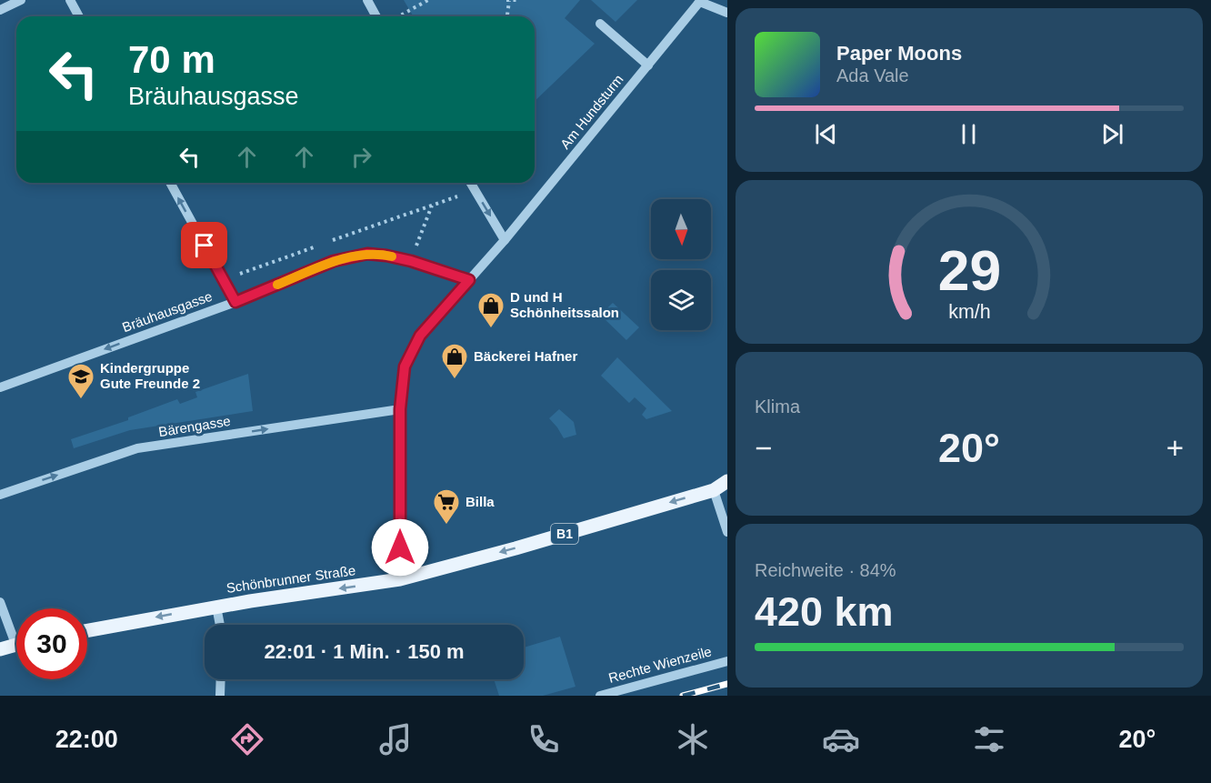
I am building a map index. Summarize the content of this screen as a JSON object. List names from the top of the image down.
{
  "streets": {
    "main road": ["B1", "Schönbrunner Straße"],
    "street": [
      "Am Hundsturm",
      "Bräuhausgasse",
      "Bärengasse",
      "Rechte Wienzeile"
    ]
  },
  "crossings": [
    ["Am Hundsturm", "Bräuhausgasse"],
    ["Am Hundsturm", "Bärengasse"],
    ["Am Hundsturm", "Schönbrunner Straße"]
  ],
  "one_way": ["Bräuhausgasse", "Bärengasse", "Schönbrunner Straße"],
  "places": {
    "shop": ["D und H Schönheitssalon", "Bäckerei Hafner"],
    "school or university": ["Kindergruppe Gute Freunde 2"],
    "supermarket": ["Billa"]
  },
  "north": "bottom",
  "page": {
    "turn": ["70 m", "Bräuhausgasse"],
    "song": ["Paper Moons", "Ada Vale"],
    "tile": [
      "Klima",
      ["Reichweite · 84%", "420 km"]
    ],
    "heat": ["−", "20°", "+"],
    "limit": "30",
    "trip": "22:01 · 1 Min. · 150 m",
    "tabs": ["22:00", "20°"],
    "gauge": ["29", "km/h"]
  }
}
